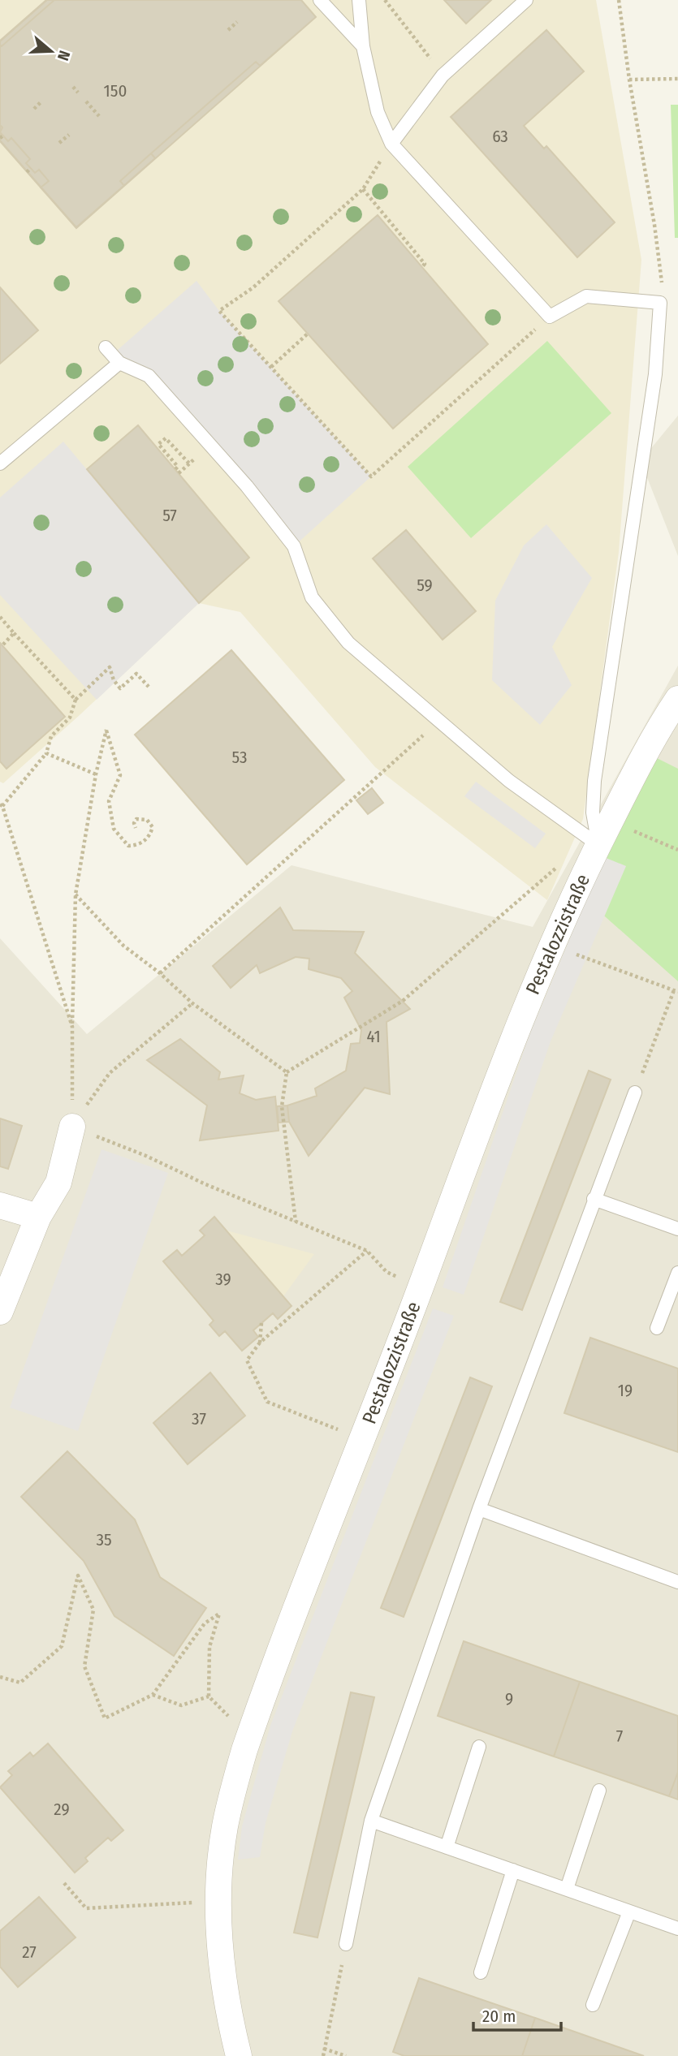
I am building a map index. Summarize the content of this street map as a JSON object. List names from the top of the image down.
{
  "streets": {
    "street": ["Pestalozzistraße"]
  },
  "house_numbers": [
    "150",
    "63",
    "57",
    "59",
    "53",
    "41",
    "39",
    "19",
    "37",
    "35",
    "9",
    "7",
    "29",
    "27"
  ],
  "scale_bar": "20 m",
  "north": "right"
}
